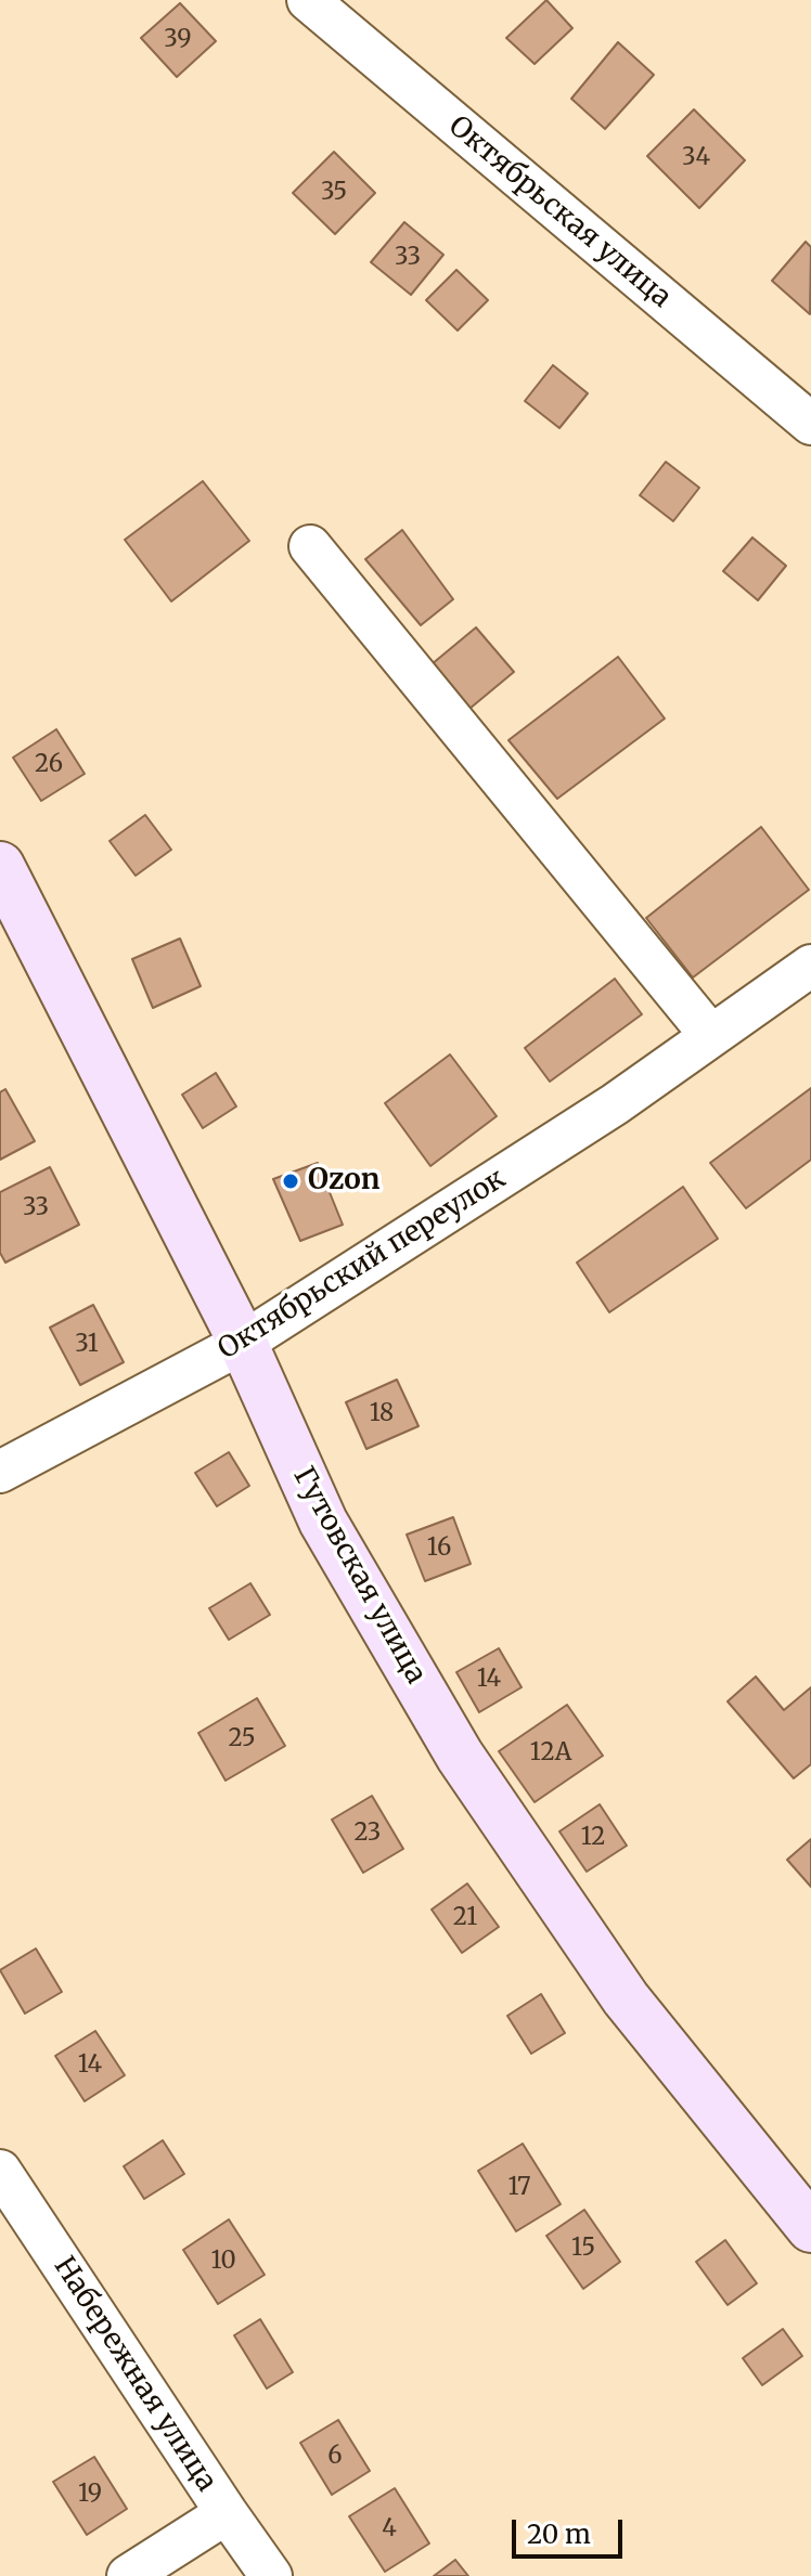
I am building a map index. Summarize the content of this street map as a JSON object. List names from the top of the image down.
{
  "streets": {
    "street": [
      "Октябрьская улица",
      "Октябрьский переулок",
      "Гутовская улица",
      "Набережная улица"
    ]
  },
  "crossings": [
    ["Октябрьский переулок", "Гутовская улица"]
  ],
  "places": ["Ozon"],
  "house_numbers": [
    "39",
    "34",
    "35",
    "33",
    "26",
    "33",
    "31",
    "18",
    "16",
    "14",
    "25",
    "12А",
    "23",
    "12",
    "21",
    "14",
    "17",
    "15",
    "10",
    "6",
    "19",
    "4"
  ],
  "scale_bar": "20 m"
}
